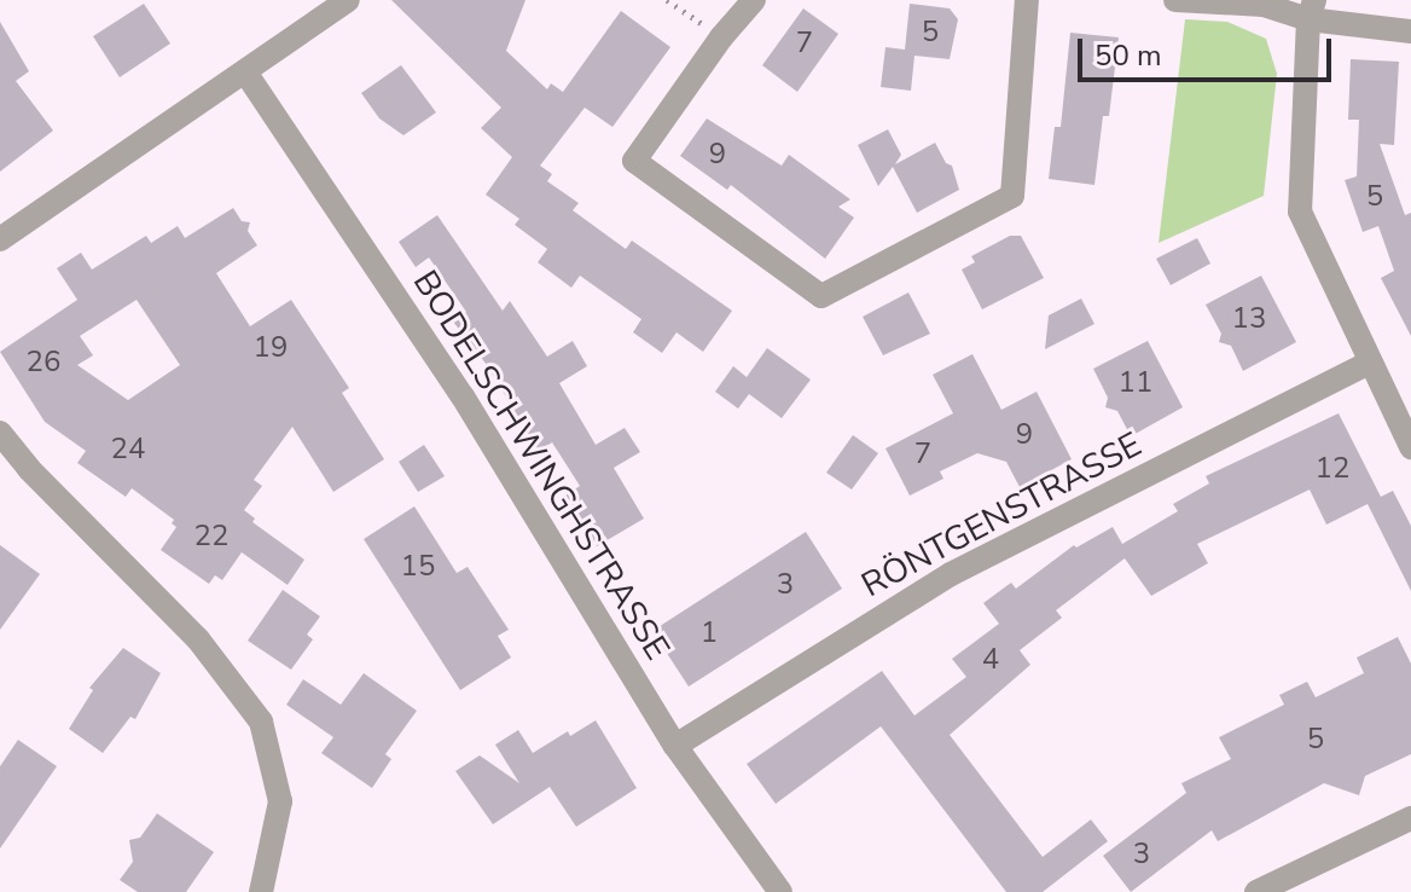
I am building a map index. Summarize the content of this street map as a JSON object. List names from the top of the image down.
{
  "streets": {
    "street": ["BODELSCHWINGHSTRASSE", "RÖNTGENSTRASSE"]
  },
  "crossings": [
    ["BODELSCHWINGHSTRASSE", "RÖNTGENSTRASSE"]
  ],
  "house_numbers": [
    "5",
    "7",
    "9",
    "5",
    "13",
    "19",
    "26",
    "11",
    "9",
    "24",
    "7",
    "12",
    "22",
    "15",
    "3",
    "1",
    "4",
    "5",
    "3"
  ],
  "scale_bar": "50 m"
}
